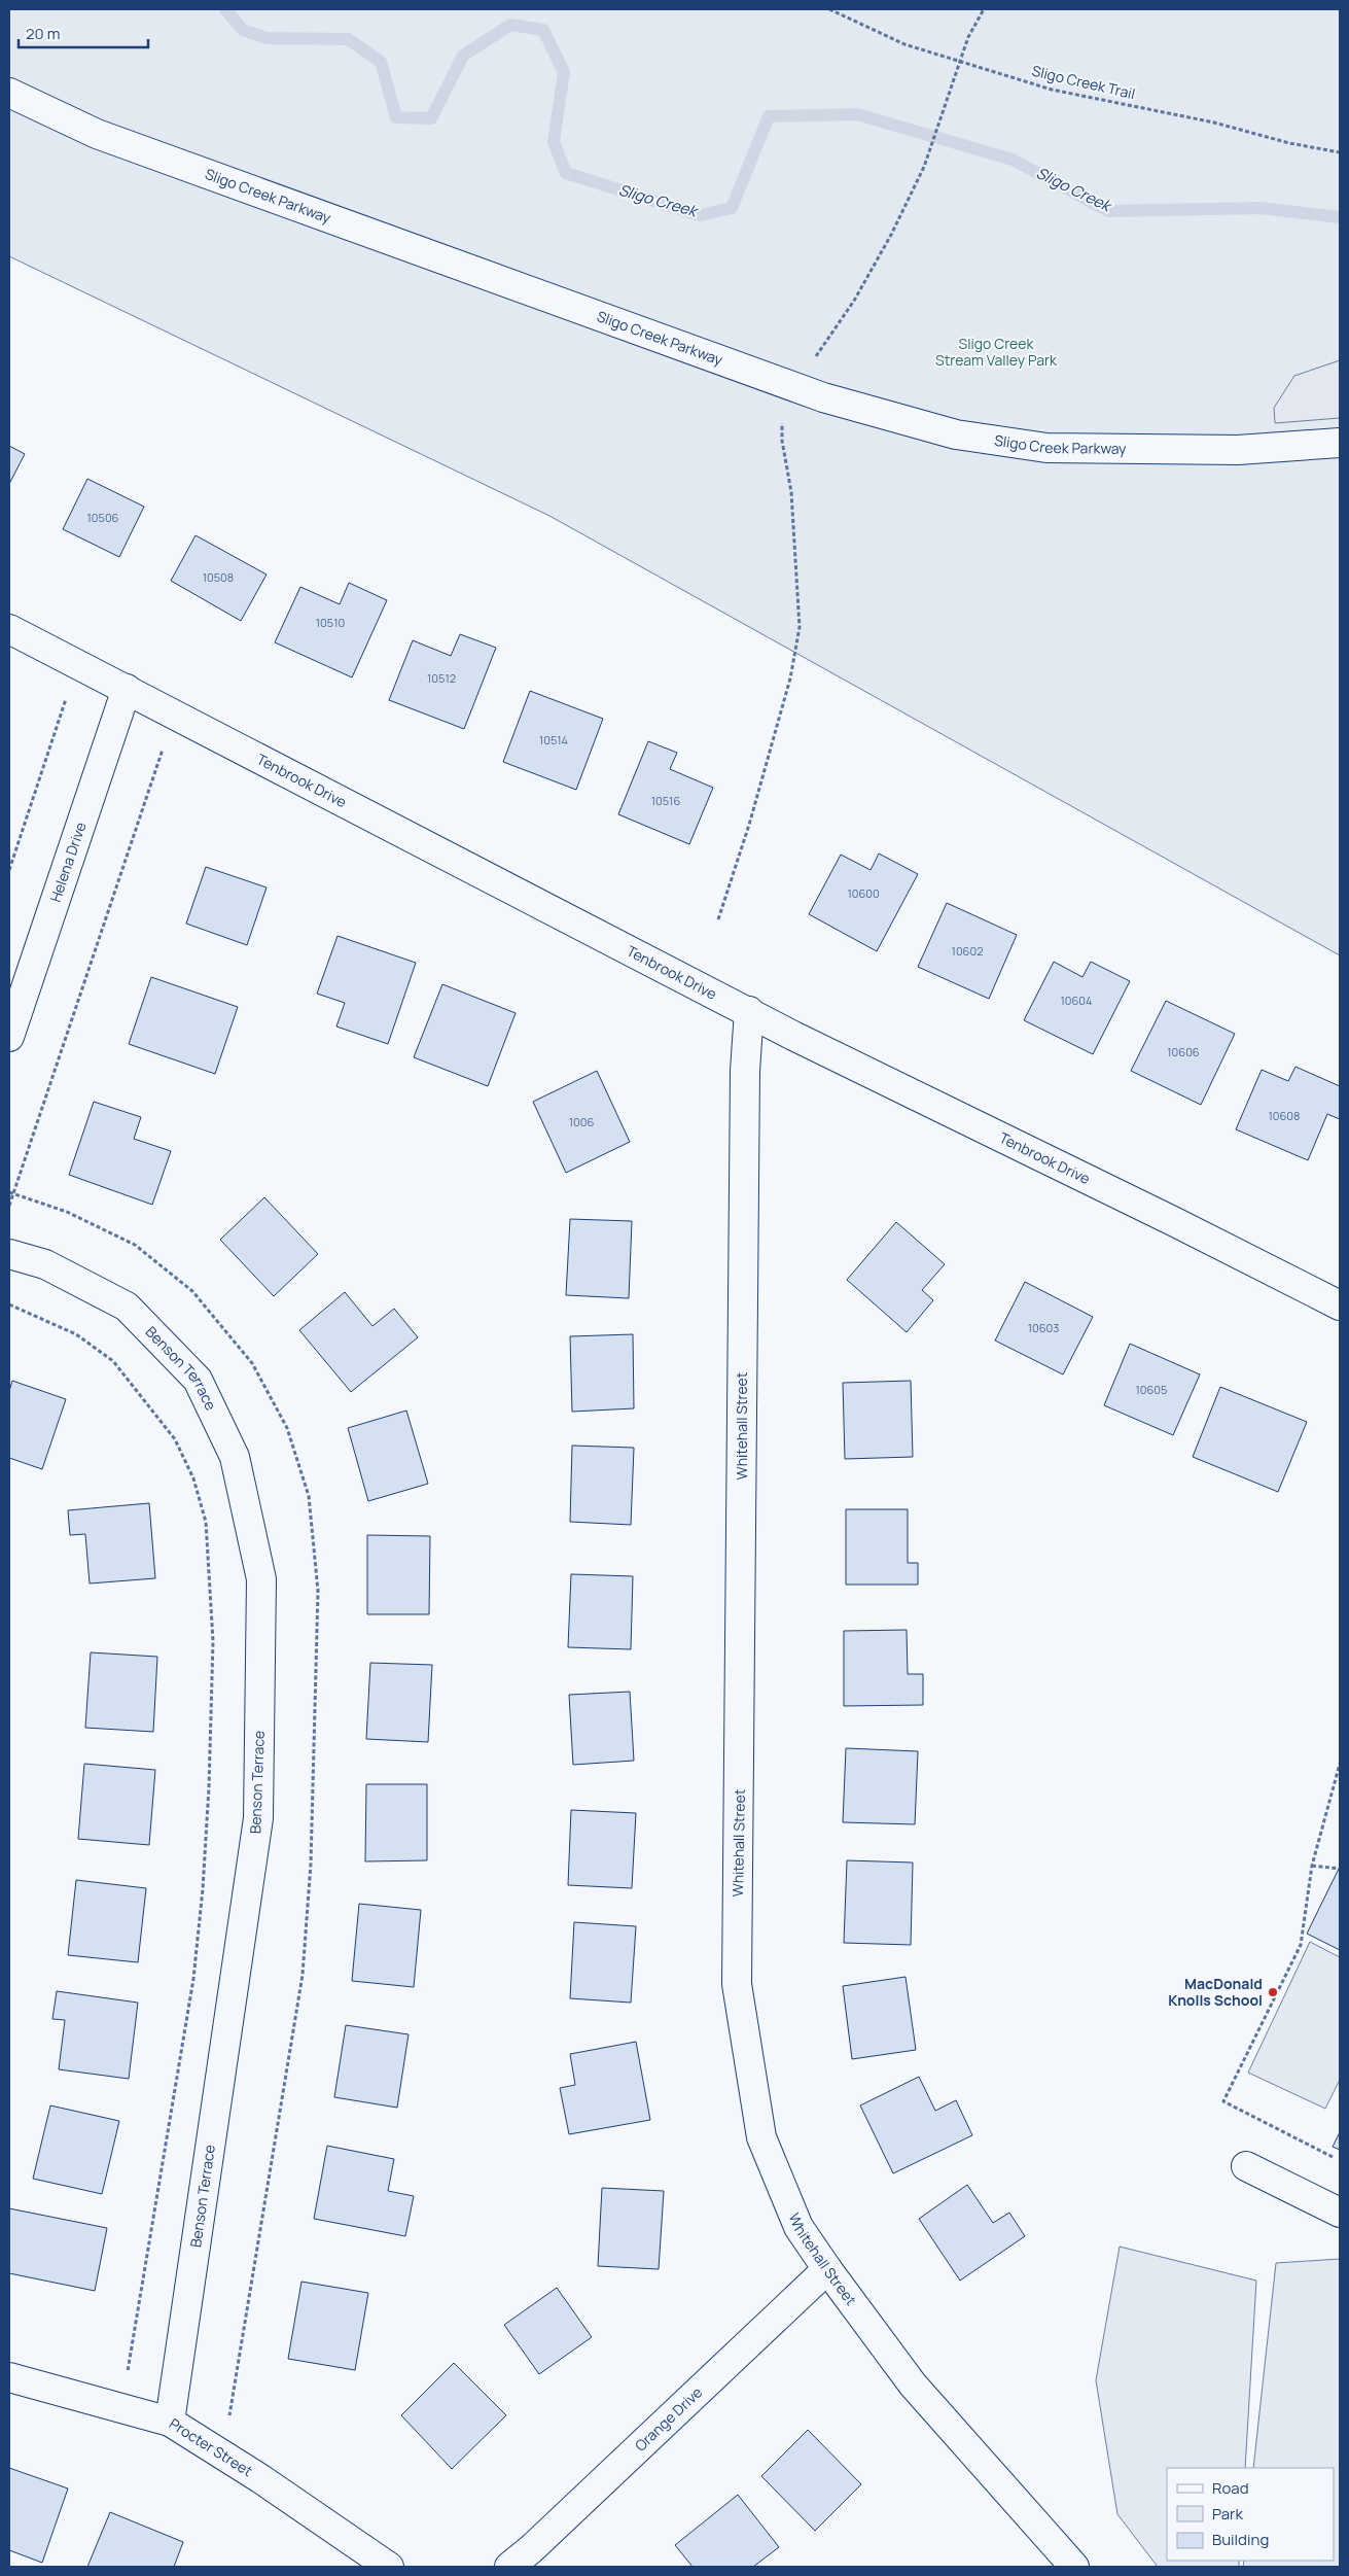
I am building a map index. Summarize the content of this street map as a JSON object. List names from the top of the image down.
{
  "streets": {
    "street": [
      "Sligo Creek Parkway",
      "Tenbrook Drive",
      "Helena Drive",
      "Benson Terrace",
      "Whitehall Street",
      "Orange Drive",
      "Procter Street"
    ],
    "path": ["Sligo Creek Trail"]
  },
  "crossings": [
    ["Tenbrook Drive", "Helena Drive"],
    ["Tenbrook Drive", "Whitehall Street"],
    ["Benson Terrace", "Procter Street"],
    ["Whitehall Street", "Orange Drive"]
  ],
  "water": ["Sligo Creek"],
  "parks": ["Sligo Creek Stream Valley Park"],
  "places": ["MacDonald Knolls School"],
  "house_numbers": [
    "10506",
    "10508",
    "10510",
    "10512",
    "10514",
    "10516",
    "10600",
    "10602",
    "10604",
    "10606",
    "10608",
    "1006",
    "10603",
    "10605"
  ],
  "legend": ["Road", "Park", "Building"],
  "scale_bar": "20 m"
}
